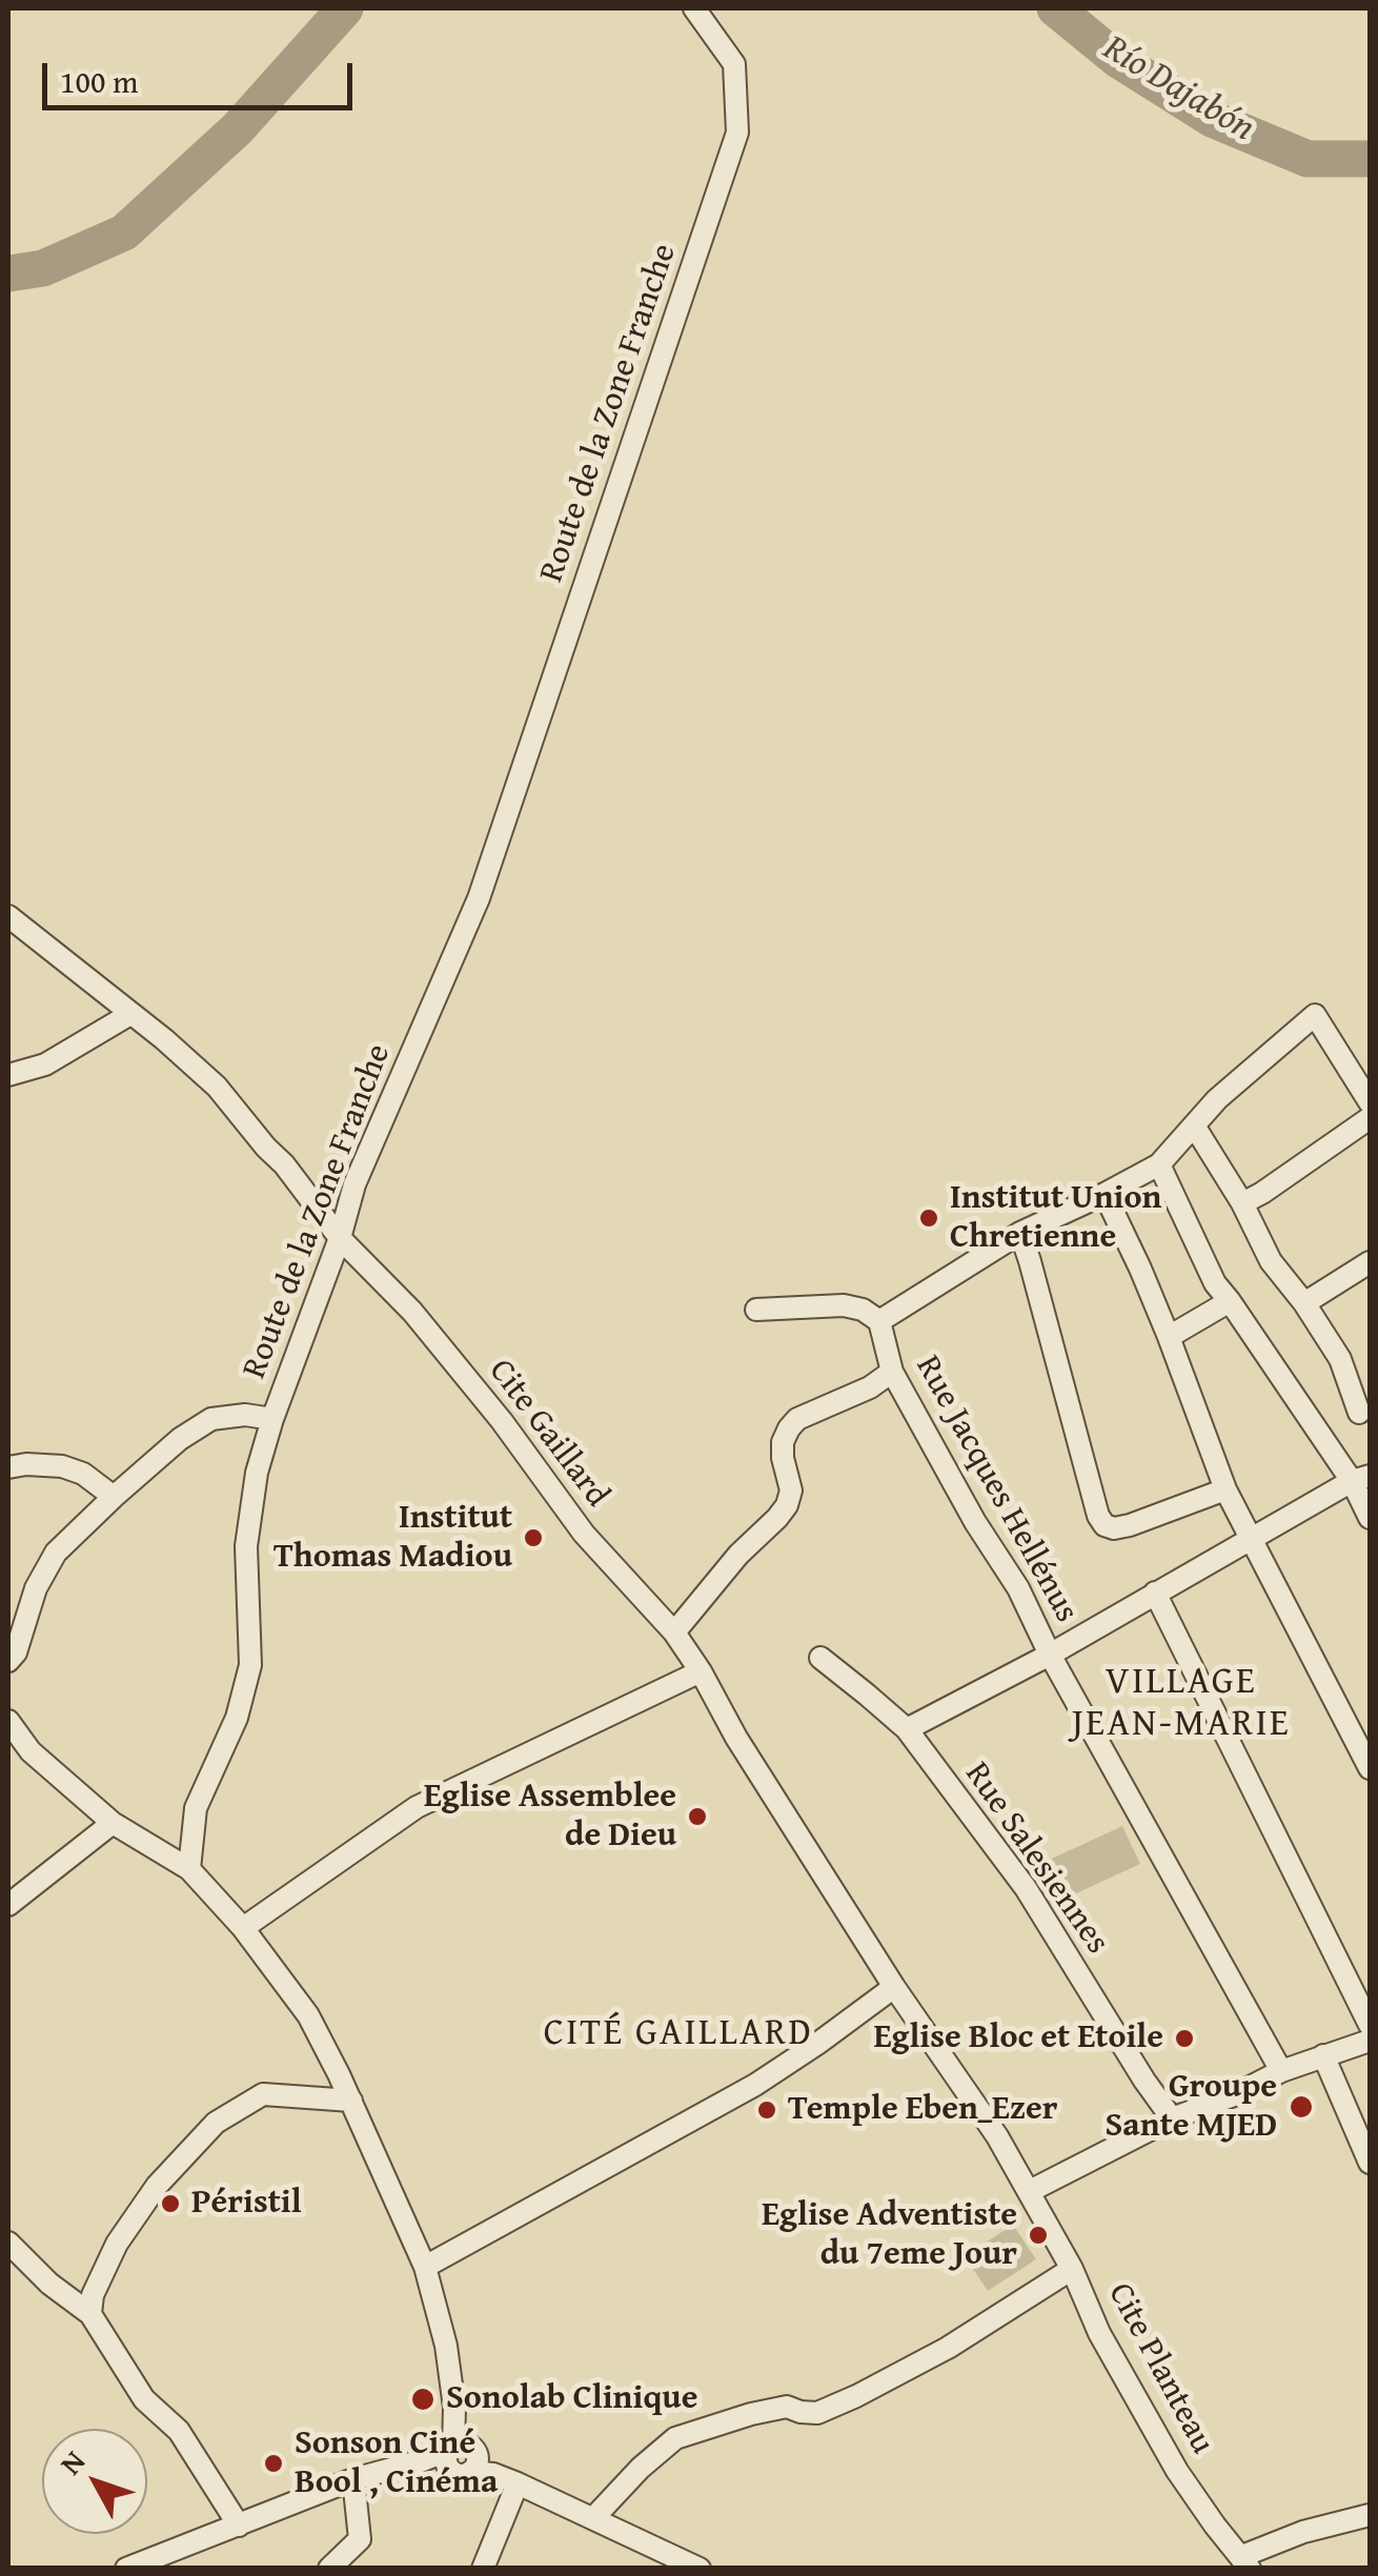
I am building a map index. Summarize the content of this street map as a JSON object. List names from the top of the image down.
{
  "streets": {
    "street": [
      "Route de la Zone Franche",
      "Cite Gaillard",
      "Rue Jacques Hellénus",
      "Rue Salesiennes",
      "Cite Planteau"
    ]
  },
  "crossings": [
    ["Route de la Zone Franche", "Cite Gaillard"],
    ["Cite Gaillard", "Cite Planteau"]
  ],
  "districts": ["VILLAGE JEAN-MARIE", "CITÉ GAILLARD"],
  "water": ["Río Dajabón"],
  "places": [
    "Institut Union Chretienne",
    "Institut Thomas Madiou",
    "Eglise Assemblee de Dieu",
    "Eglise Bloc et Etoile",
    "Groupe Sante MJED",
    "Temple Eben_Ezer",
    "Péristil",
    "Eglise Adventiste du 7eme Jour",
    "Sonolab Clinique",
    "Sonson Ciné Bool , Cinéma"
  ],
  "scale_bar": "100 m",
  "north": "top left"
}
